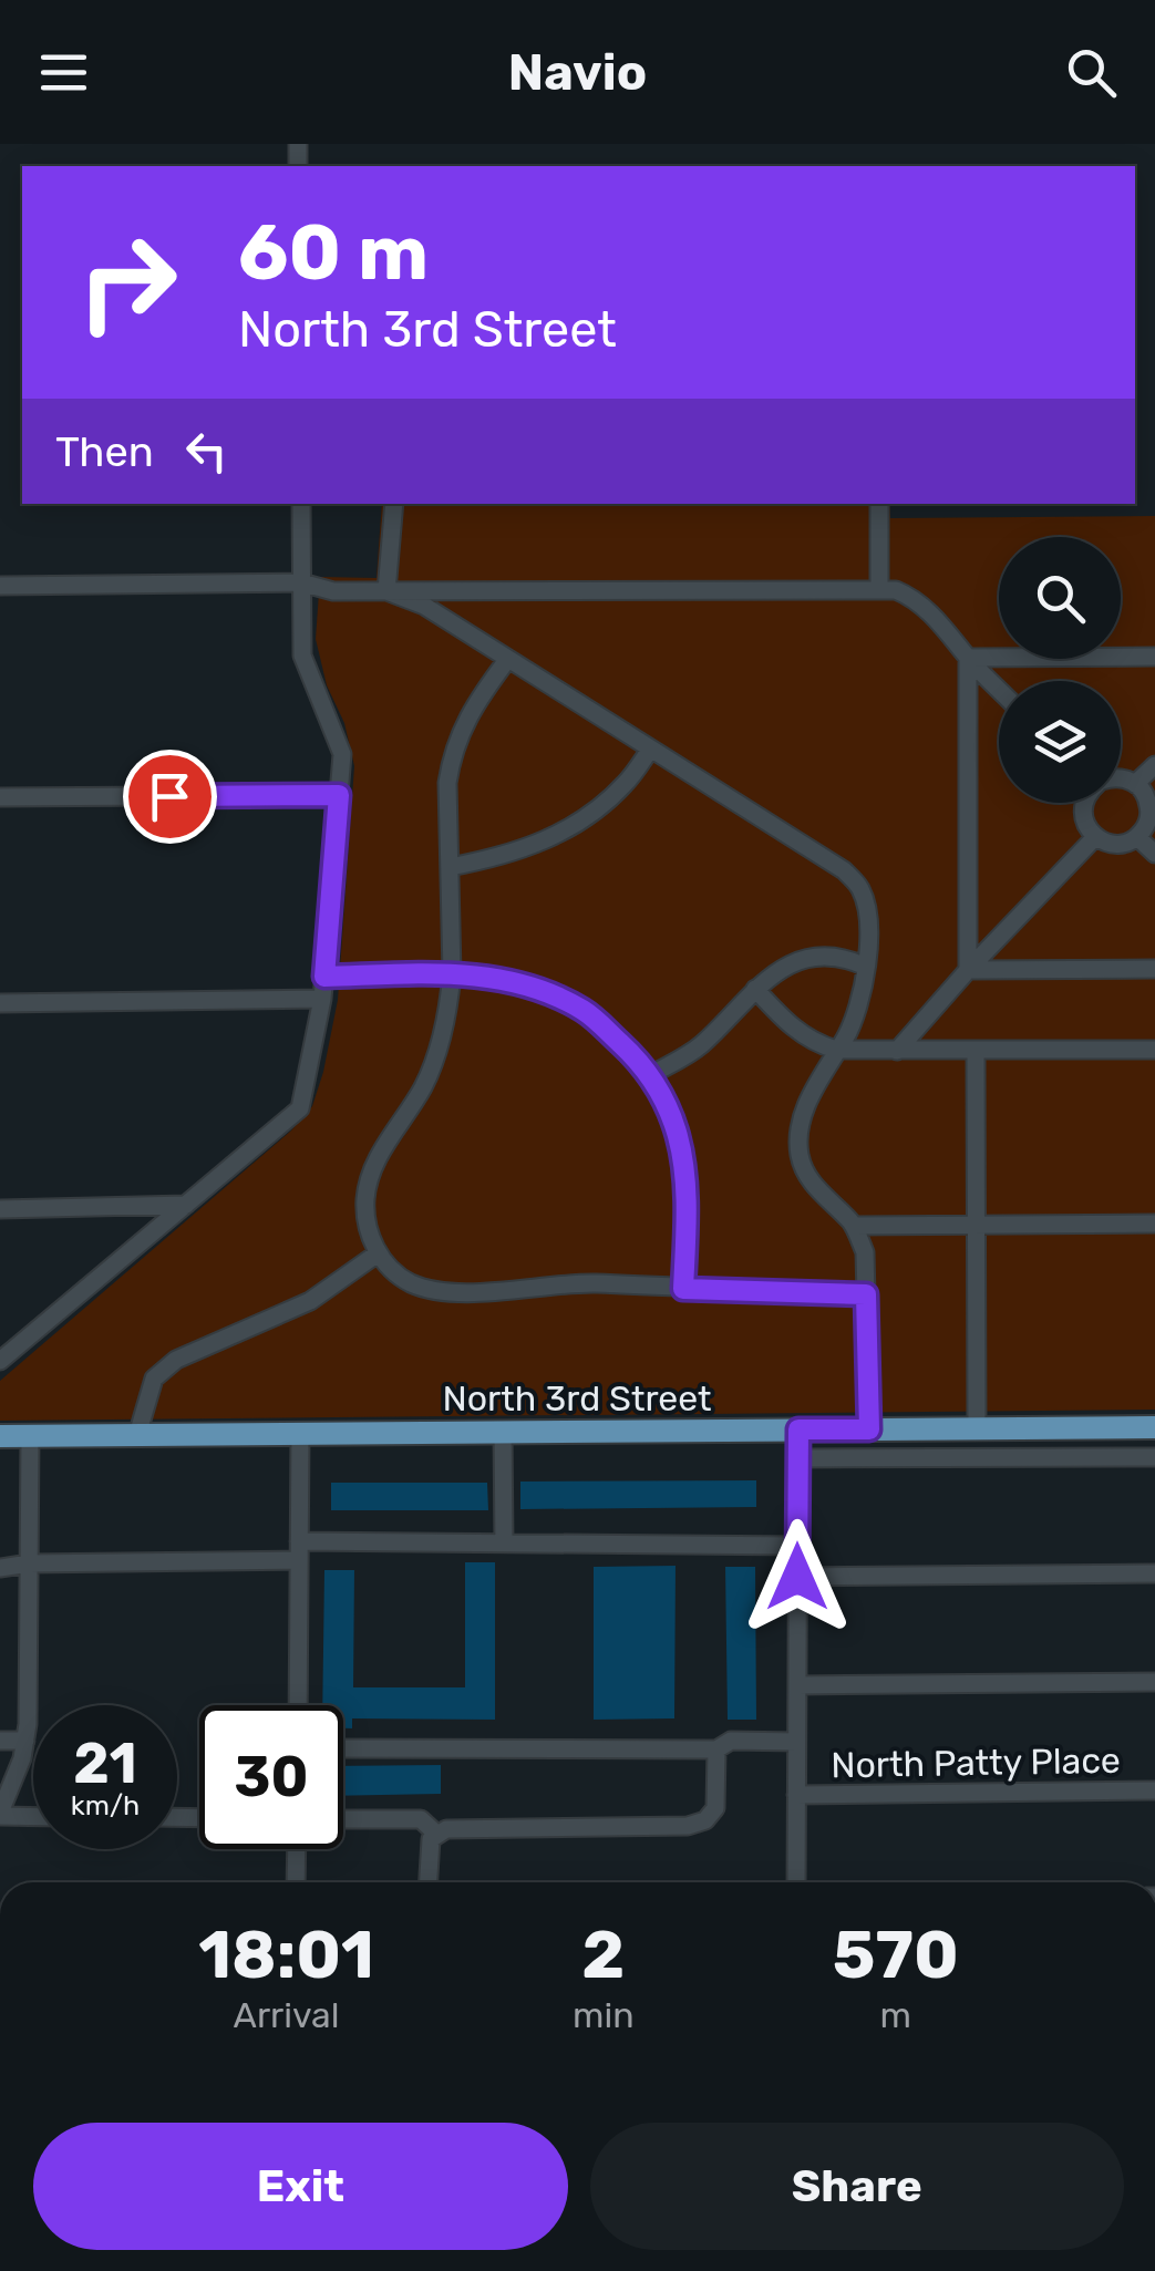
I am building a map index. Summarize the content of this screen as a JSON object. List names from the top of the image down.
{
  "streets": {
    "main road": ["North 3rd Street"],
    "street": ["North Patty Place"]
  },
  "page": {
    "header": "Navio",
    "turn": ["60 m", "North 3rd Street"],
    "then": "Then",
    "speed": "21 km/h",
    "limit": "30",
    "eta": [
      "18:01",
      "Arrival",
      "2",
      "min",
      "570",
      "m"
    ],
    "buttons": ["Exit", "Share"]
  }
}
